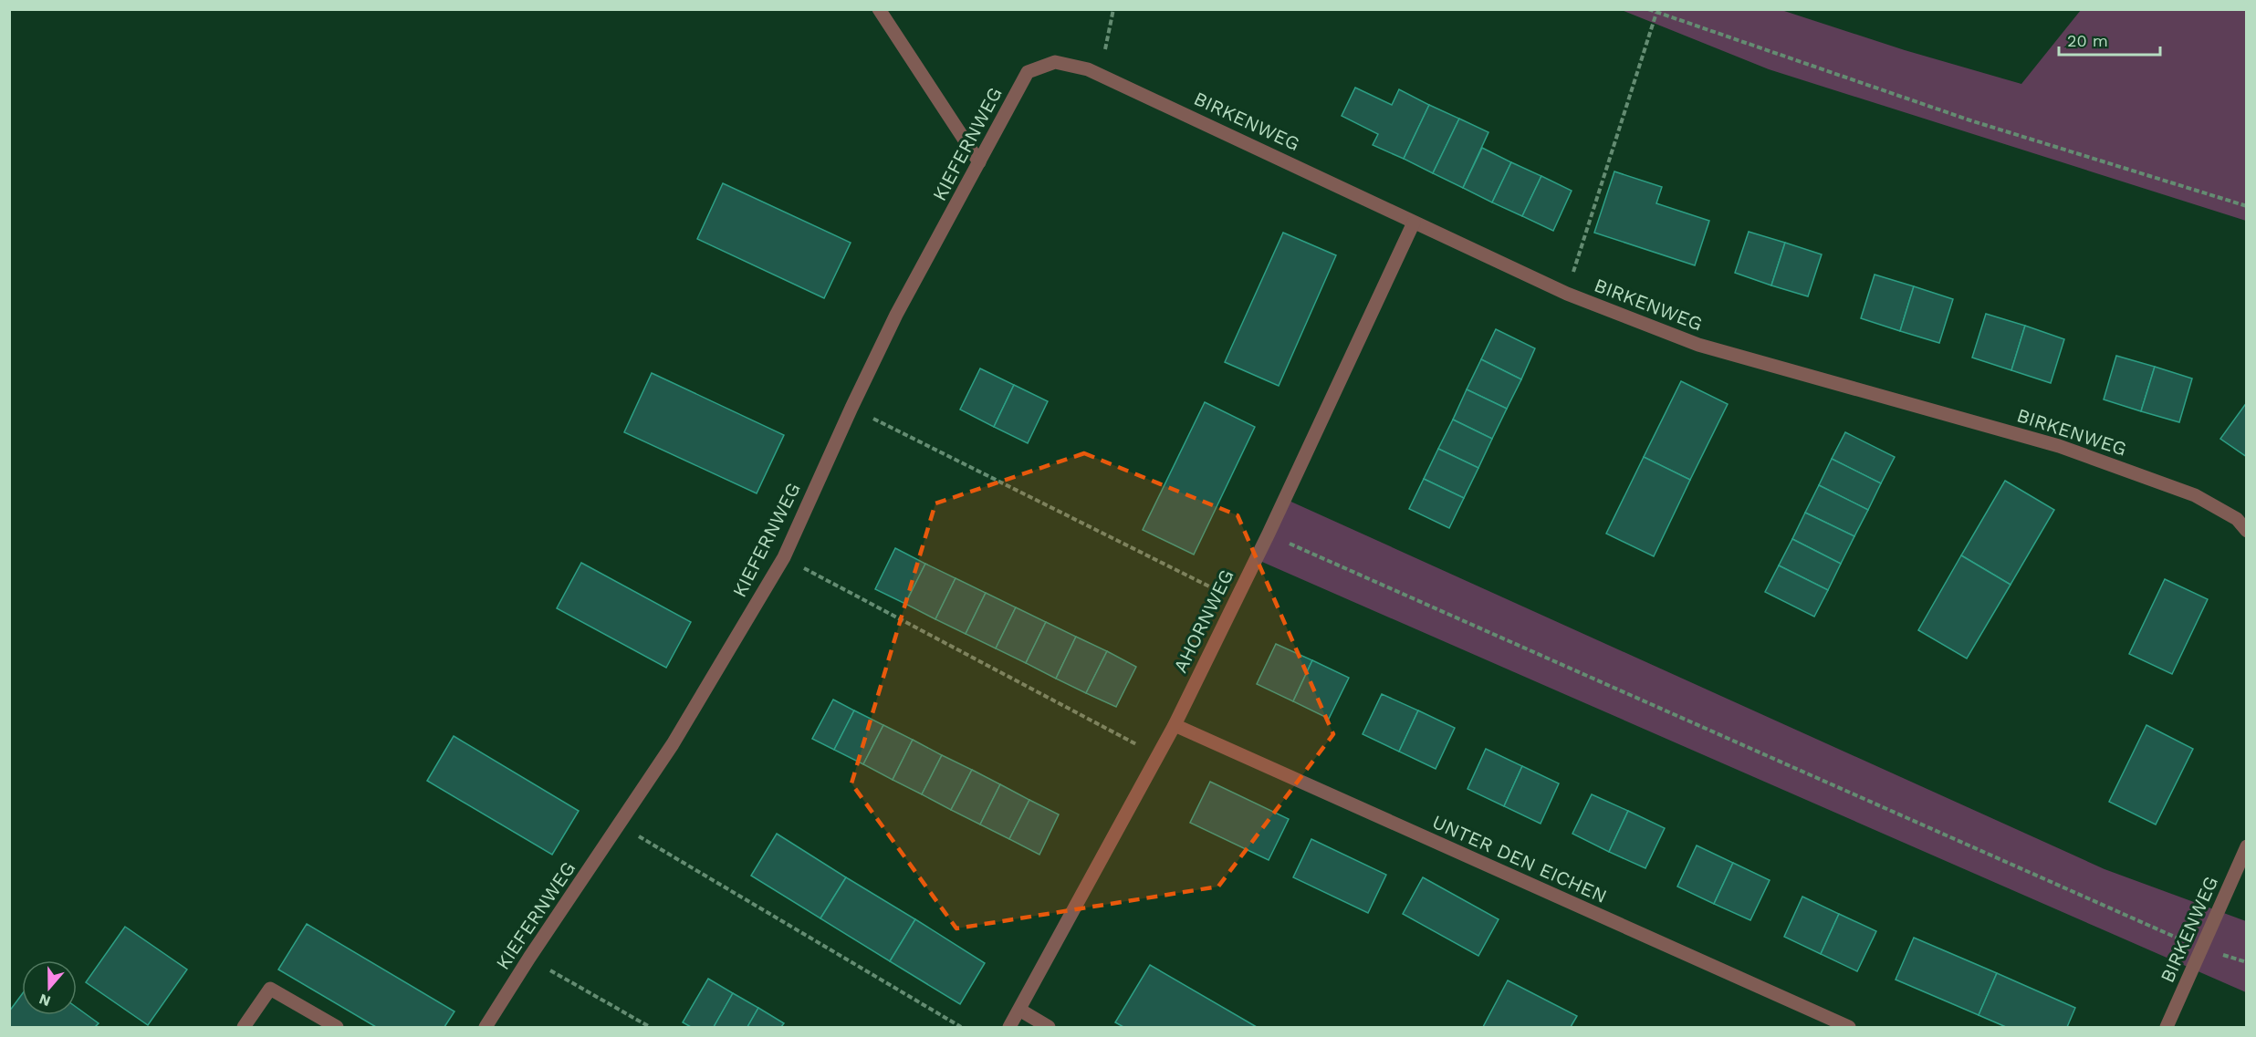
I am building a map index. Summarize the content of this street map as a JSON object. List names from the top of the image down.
{
  "streets": {
    "street": [
      "BIRKENWEG",
      "KIEFERNWEG",
      "AHORNWEG",
      "UNTER DEN EICHEN"
    ]
  },
  "crossings": [
    ["BIRKENWEG", "KIEFERNWEG"],
    ["BIRKENWEG", "AHORNWEG"],
    ["AHORNWEG", "UNTER DEN EICHEN"]
  ],
  "scale_bar": "20 m",
  "north": "bottom"
}
